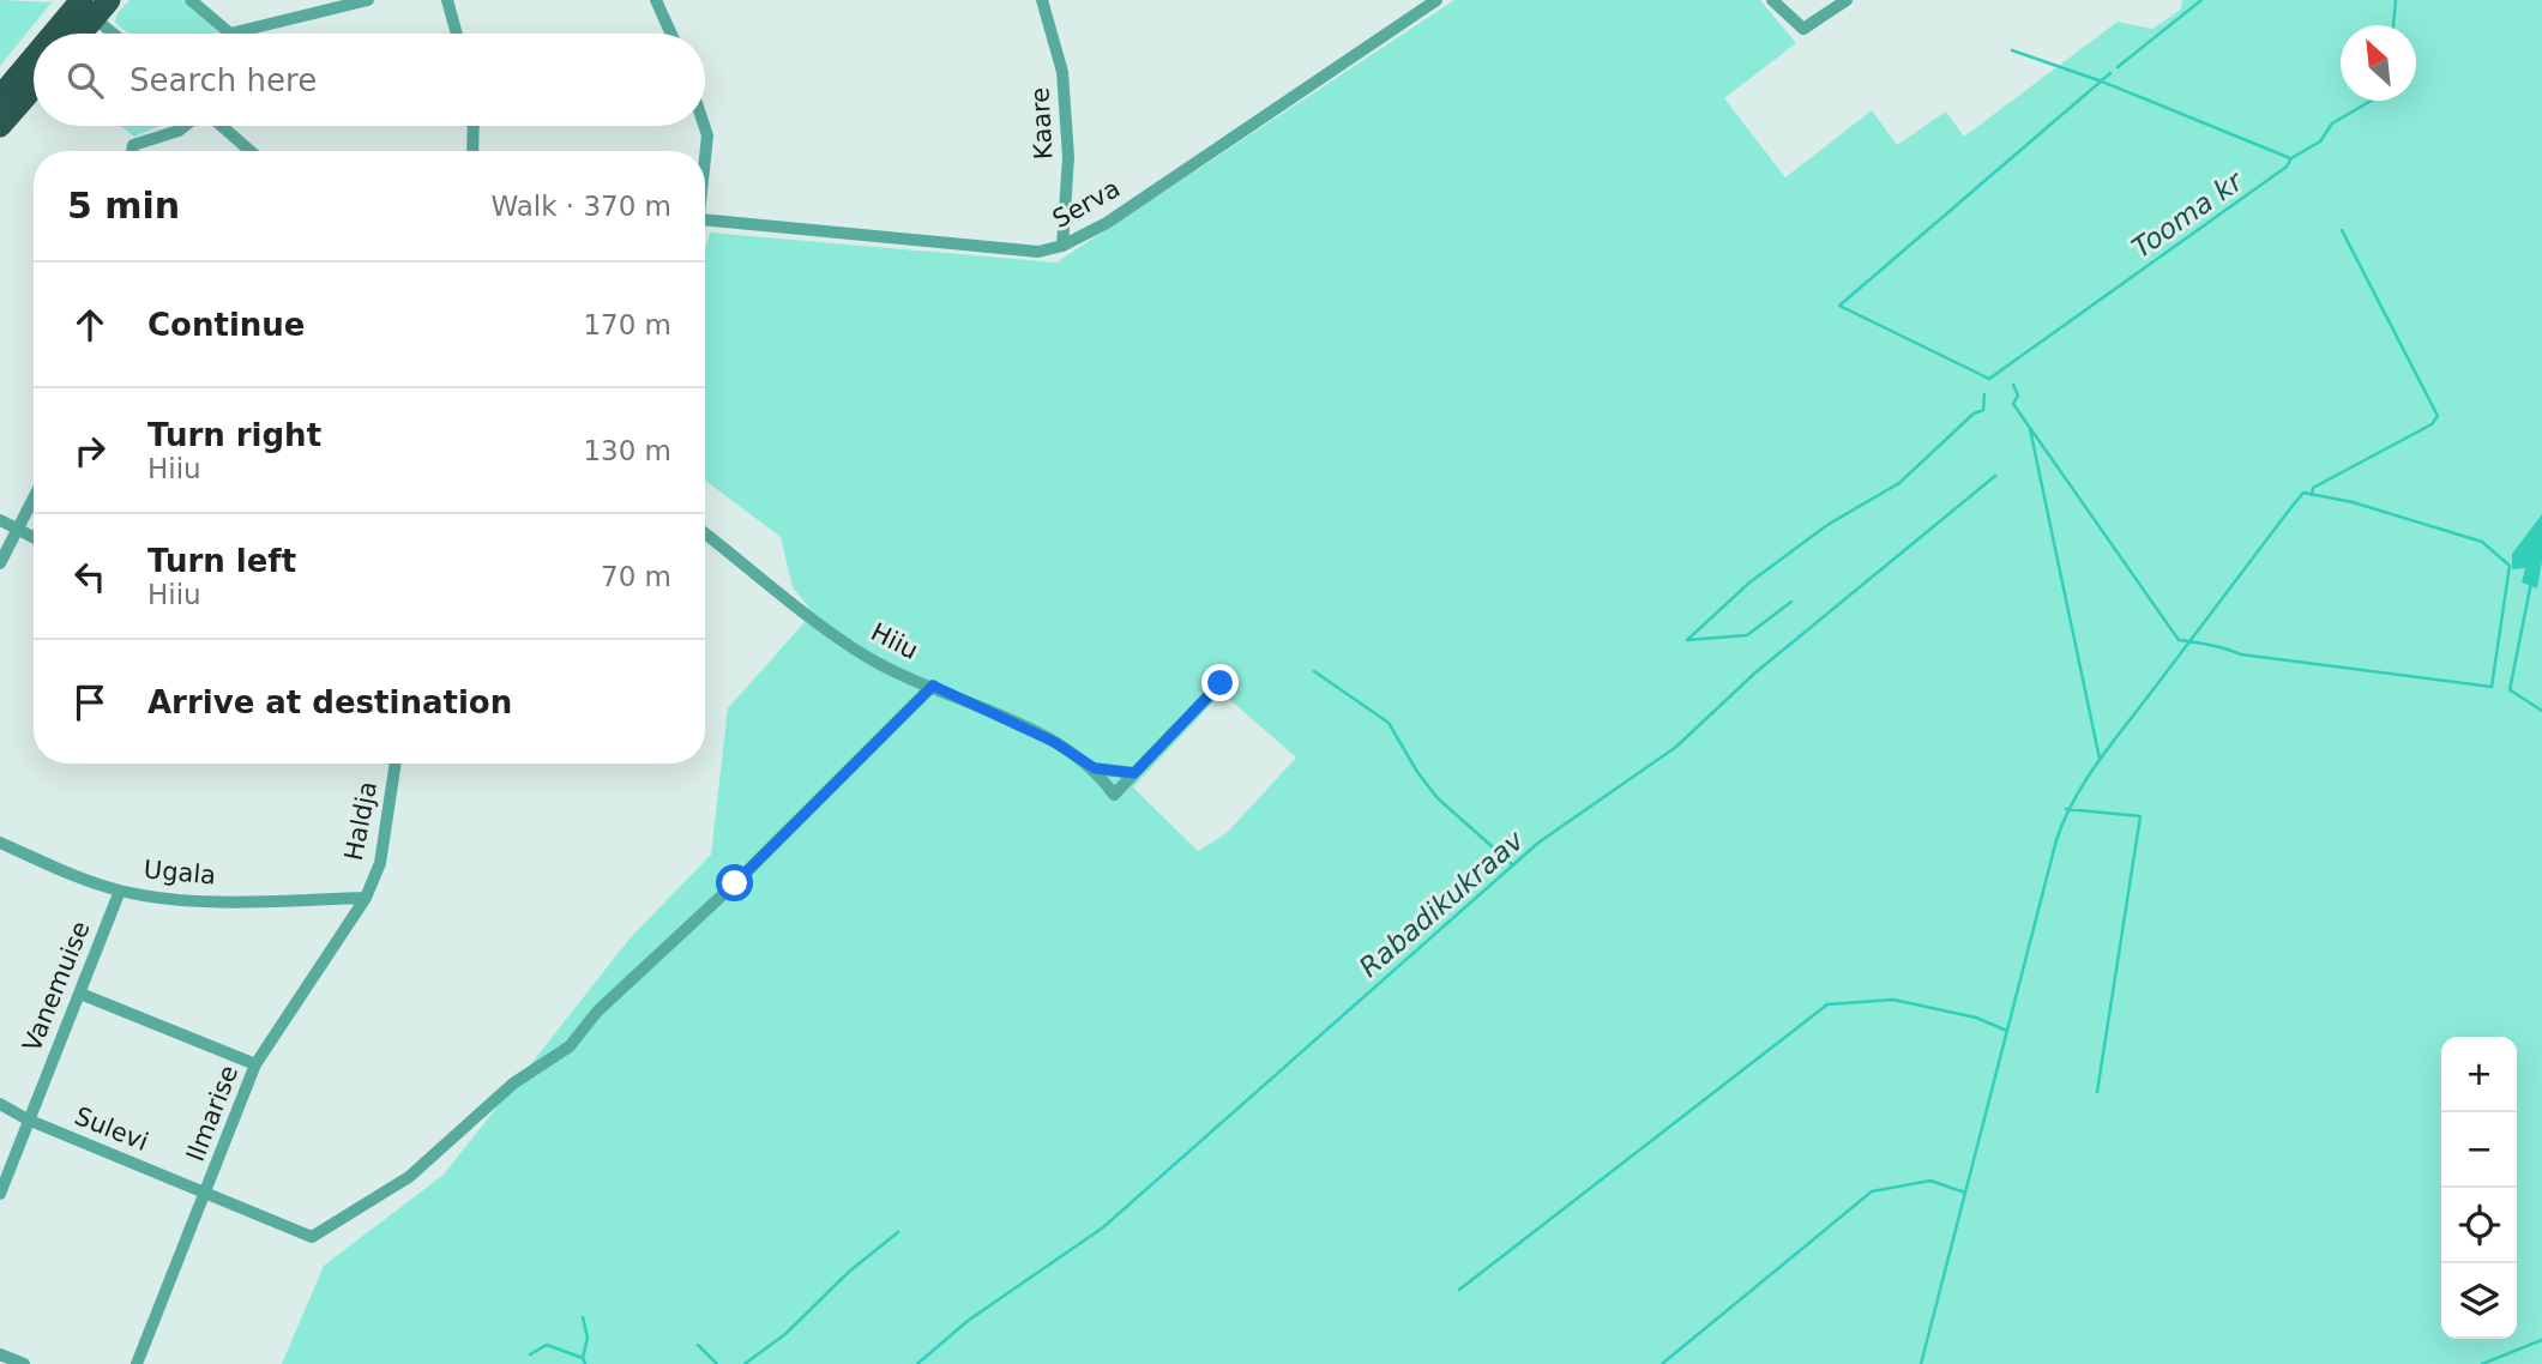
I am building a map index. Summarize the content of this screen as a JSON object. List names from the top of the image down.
{
  "streets": {
    "street": [
      "Kaare",
      "Serva",
      "Hiiu",
      "Haldja",
      "Ugala",
      "Vanemuise",
      "Ilmarise",
      "Sulevi"
    ]
  },
  "crossings": [
    ["Kaare", "Serva"],
    ["Hiiu", "Sulevi"],
    ["Haldja", "Ugala"],
    ["Haldja", "Ilmarise"],
    ["Ugala", "Vanemuise"],
    ["Ugala", "Ilmarise"],
    ["Vanemuise", "Sulevi"],
    ["Ilmarise", "Sulevi"]
  ],
  "water": ["Tooma kr", "Rabadikukraav"],
  "north": "top left",
  "page": {
    "search": "Search here",
    "heading": ["5 min", "Walk · 370 m"],
    "list": [
      ["Continue", "170 m"],
      ["Turn right", "Hiiu", "130 m"],
      ["Turn left", "Hiiu", "70 m"],
      "Arrive at destination"
    ],
    "map_buttons": ["+", "−"]
  }
}
